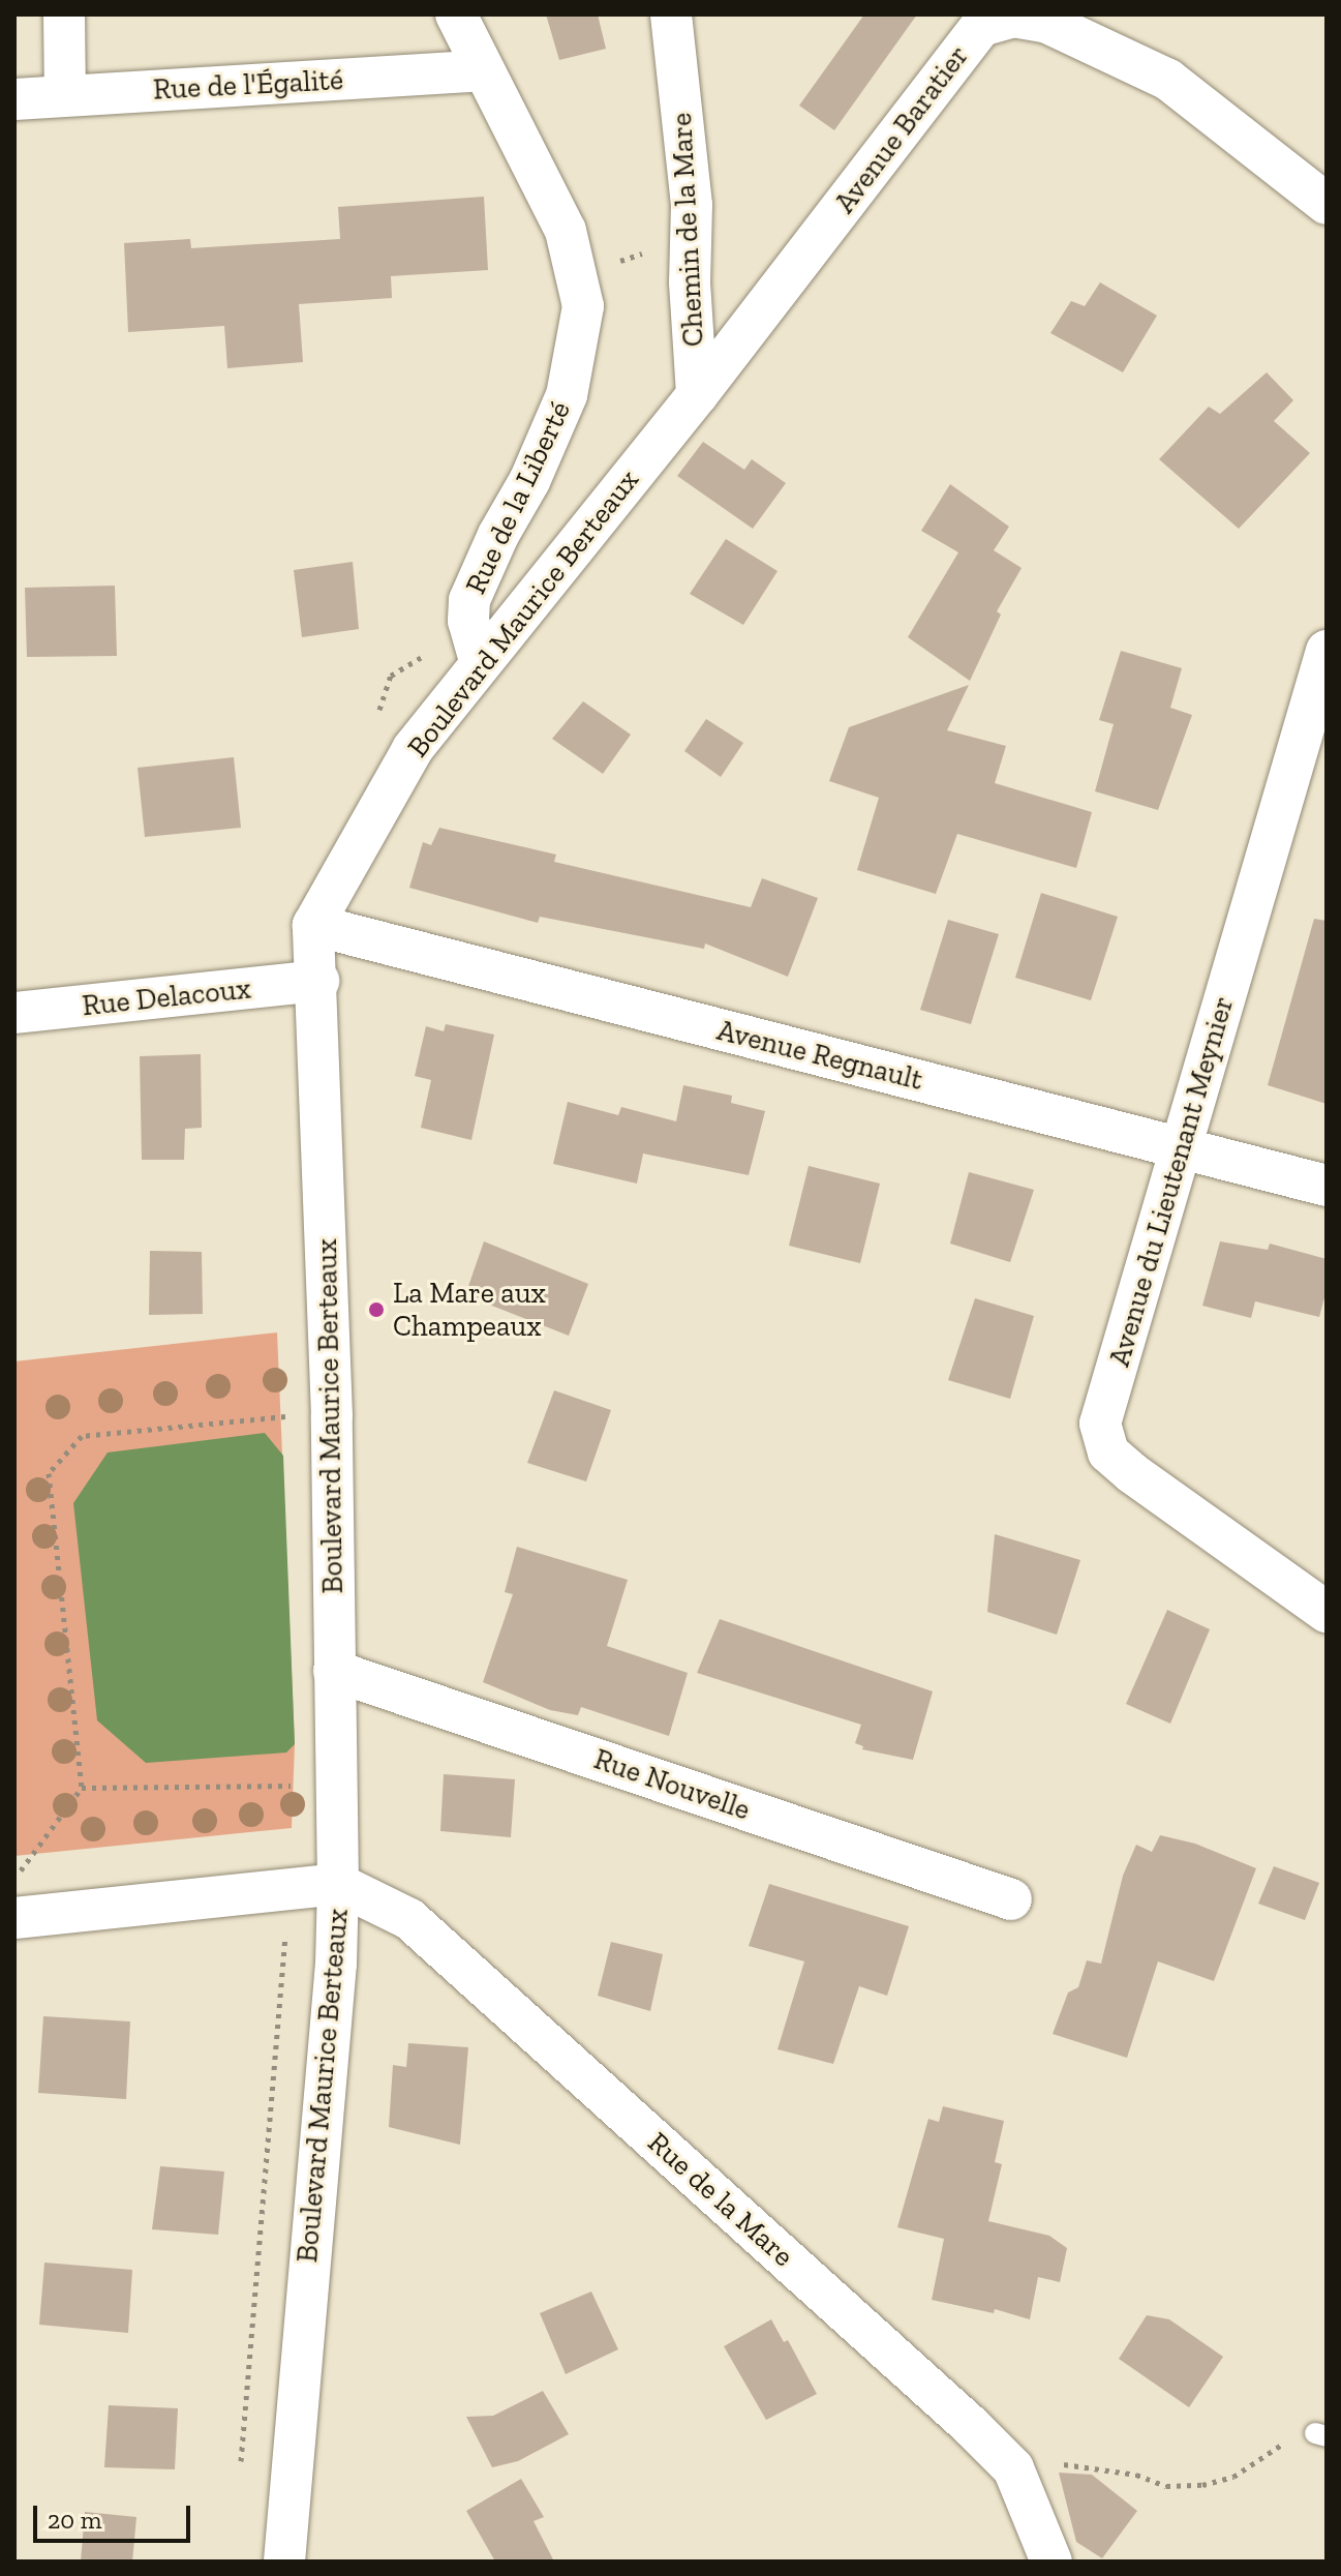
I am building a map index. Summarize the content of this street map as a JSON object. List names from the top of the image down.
{
  "streets": {
    "street": [
      "Rue de l'Égalité",
      "Avenue Baratier",
      "Chemin de la Mare",
      "Rue de la Liberté",
      "Boulevard Maurice Berteaux",
      "Rue Delacoux",
      "Avenue Regnault",
      "Avenue du Lieutenant Meynier",
      "Rue Nouvelle",
      "Rue de la Mare"
    ]
  },
  "crossings": [
    ["Rue de l'Égalité", "Rue de la Liberté"],
    ["Avenue Baratier", "Chemin de la Mare"],
    ["Avenue Baratier", "Boulevard Maurice Berteaux"],
    ["Chemin de la Mare", "Boulevard Maurice Berteaux"],
    ["Rue de la Liberté", "Boulevard Maurice Berteaux"],
    ["Boulevard Maurice Berteaux", "Rue Delacoux"],
    ["Boulevard Maurice Berteaux", "Avenue Regnault"],
    ["Boulevard Maurice Berteaux", "Rue Nouvelle"],
    ["Boulevard Maurice Berteaux", "Rue de la Mare"],
    ["Avenue Regnault", "Avenue du Lieutenant Meynier"]
  ],
  "places": ["La Mare aux Champeaux"],
  "scale_bar": "20 m"
}
